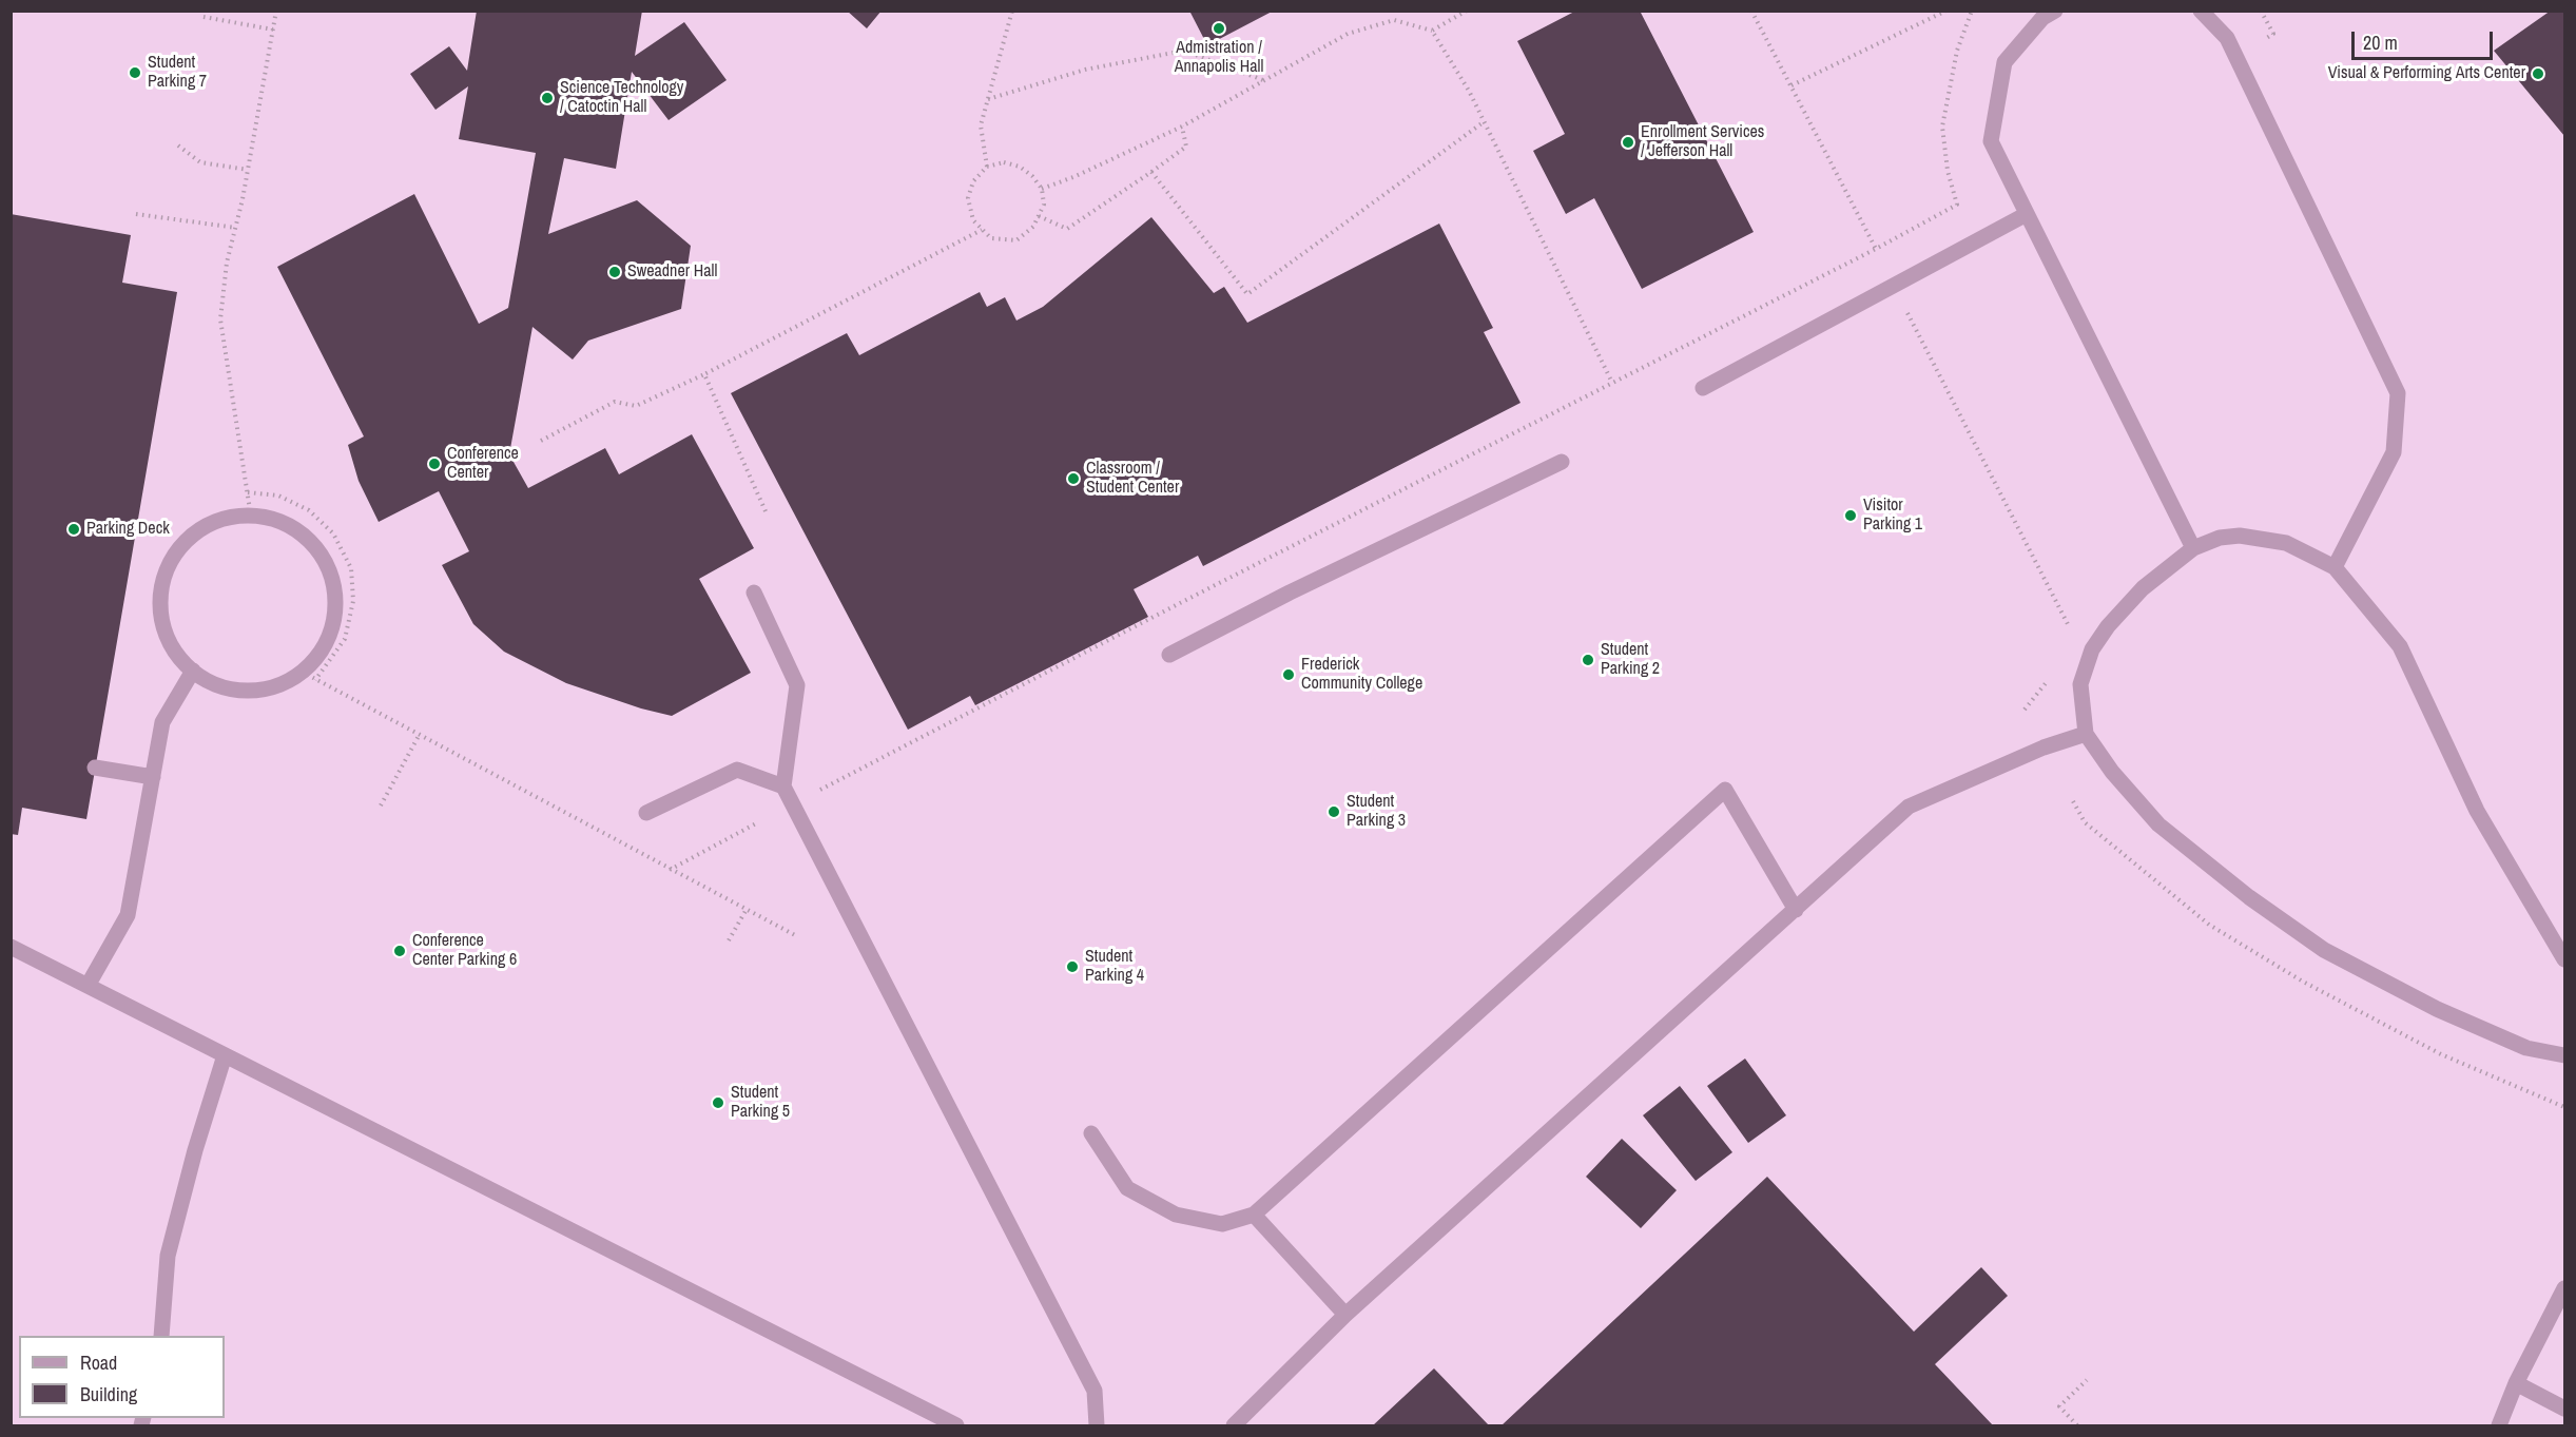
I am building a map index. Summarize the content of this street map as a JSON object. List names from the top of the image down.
{
  "places": [
    "Admistration / Annapolis Hall",
    "Student Parking 7",
    "Visual & Performing Arts Center",
    "Science Technology / Catoctin Hall",
    "Enrollment Services / Jefferson Hall",
    "Sweadner Hall",
    "Conference Center",
    "Classroom / Student Center",
    "Visitor Parking 1",
    "Parking Deck",
    "Student Parking 2",
    "Frederick Community College",
    "Student Parking 3",
    "Conference Center Parking 6",
    "Student Parking 4",
    "Student Parking 5"
  ],
  "legend": ["Road", "Building"],
  "scale_bar": "20 m"
}
